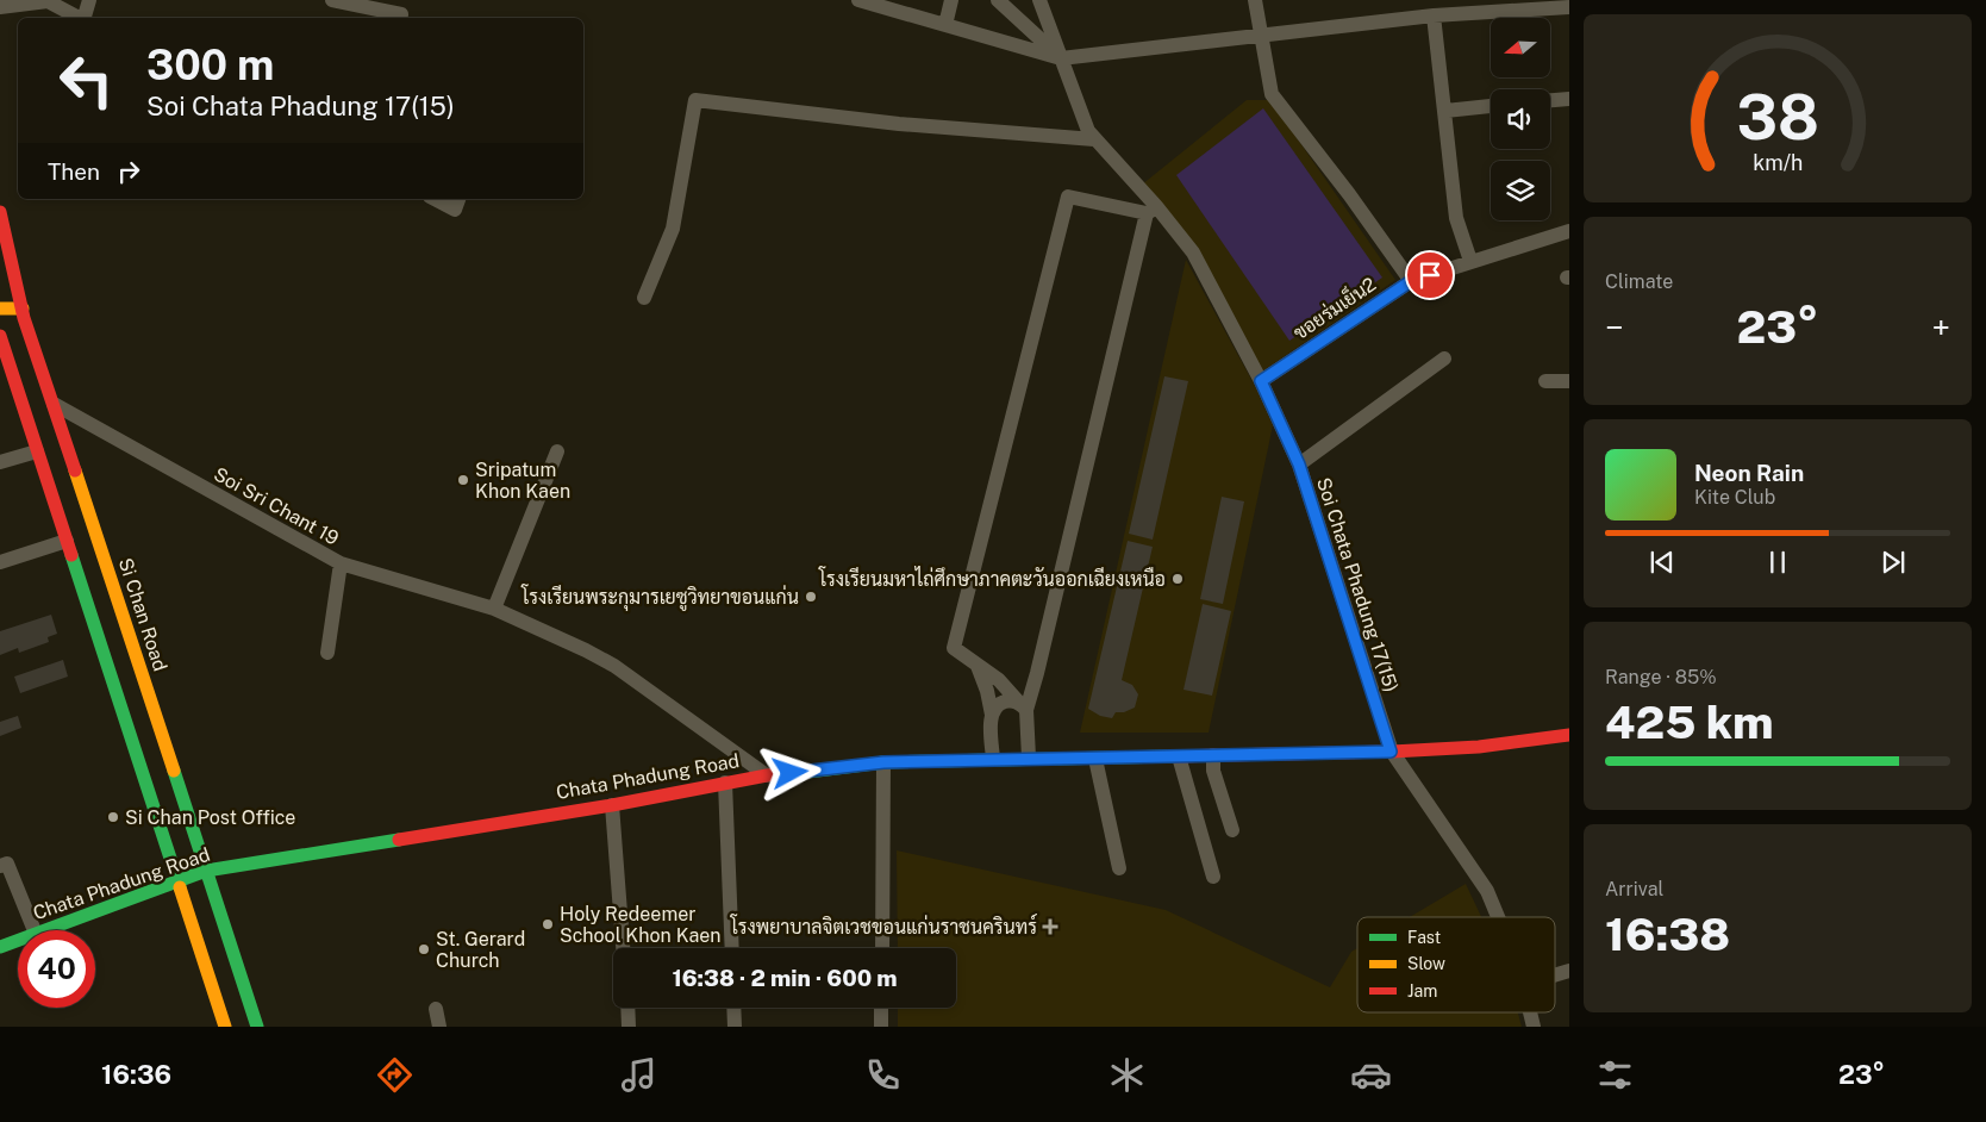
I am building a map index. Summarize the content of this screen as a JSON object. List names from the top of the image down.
{
  "streets": {
    "main road": ["Si Chan Road", "Chata Phadung Road"],
    "street": ["ขอยร่มเย็น2", "Soi Sri Chant 19", "Soi Chata Phadung 17(15)"]
  },
  "crossings": [
    ["ขอยร่มเย็น2", "Soi Chata Phadung 17(15)"],
    ["Soi Sri Chant 19", "Si Chan Road"],
    ["Soi Sri Chant 19", "Chata Phadung Road"],
    ["Soi Chata Phadung 17(15)", "Chata Phadung Road"],
    ["Si Chan Road", "Chata Phadung Road"]
  ],
  "places": {
    "other": [
      "Sripatum Khon Kaen",
      "โรงเรียนมหาไถ่ศึกษาภาคตะวันออกเฉียงเหนือ",
      "โรงเรียนพระกุมารเยซูวิทยาขอนแก่น",
      "Si Chan Post Office",
      "Holy Redeemer School Khon Kaen",
      "St. Gerard Church"
    ],
    "health": ["โรงพยาบาลจิตเวชขอนแก่นราชนครินทร์"]
  },
  "legend": ["Fast", "Slow", "Jam"],
  "north": "left",
  "page": {
    "turn": ["300 m", "Soi Chata Phadung 17(15)"],
    "then": "Then",
    "tile": [
      "Climate",
      ["Range · 85%", "425 km"],
      ["Arrival", "16:38"]
    ],
    "heat": ["−", "23°", "+"],
    "song": ["Neon Rain", "Kite Club"],
    "limit": "40",
    "trip": "16:38 · 2 min · 600 m",
    "tabs": ["16:36", "23°"],
    "gauge": ["38", "km/h"]
  }
}
